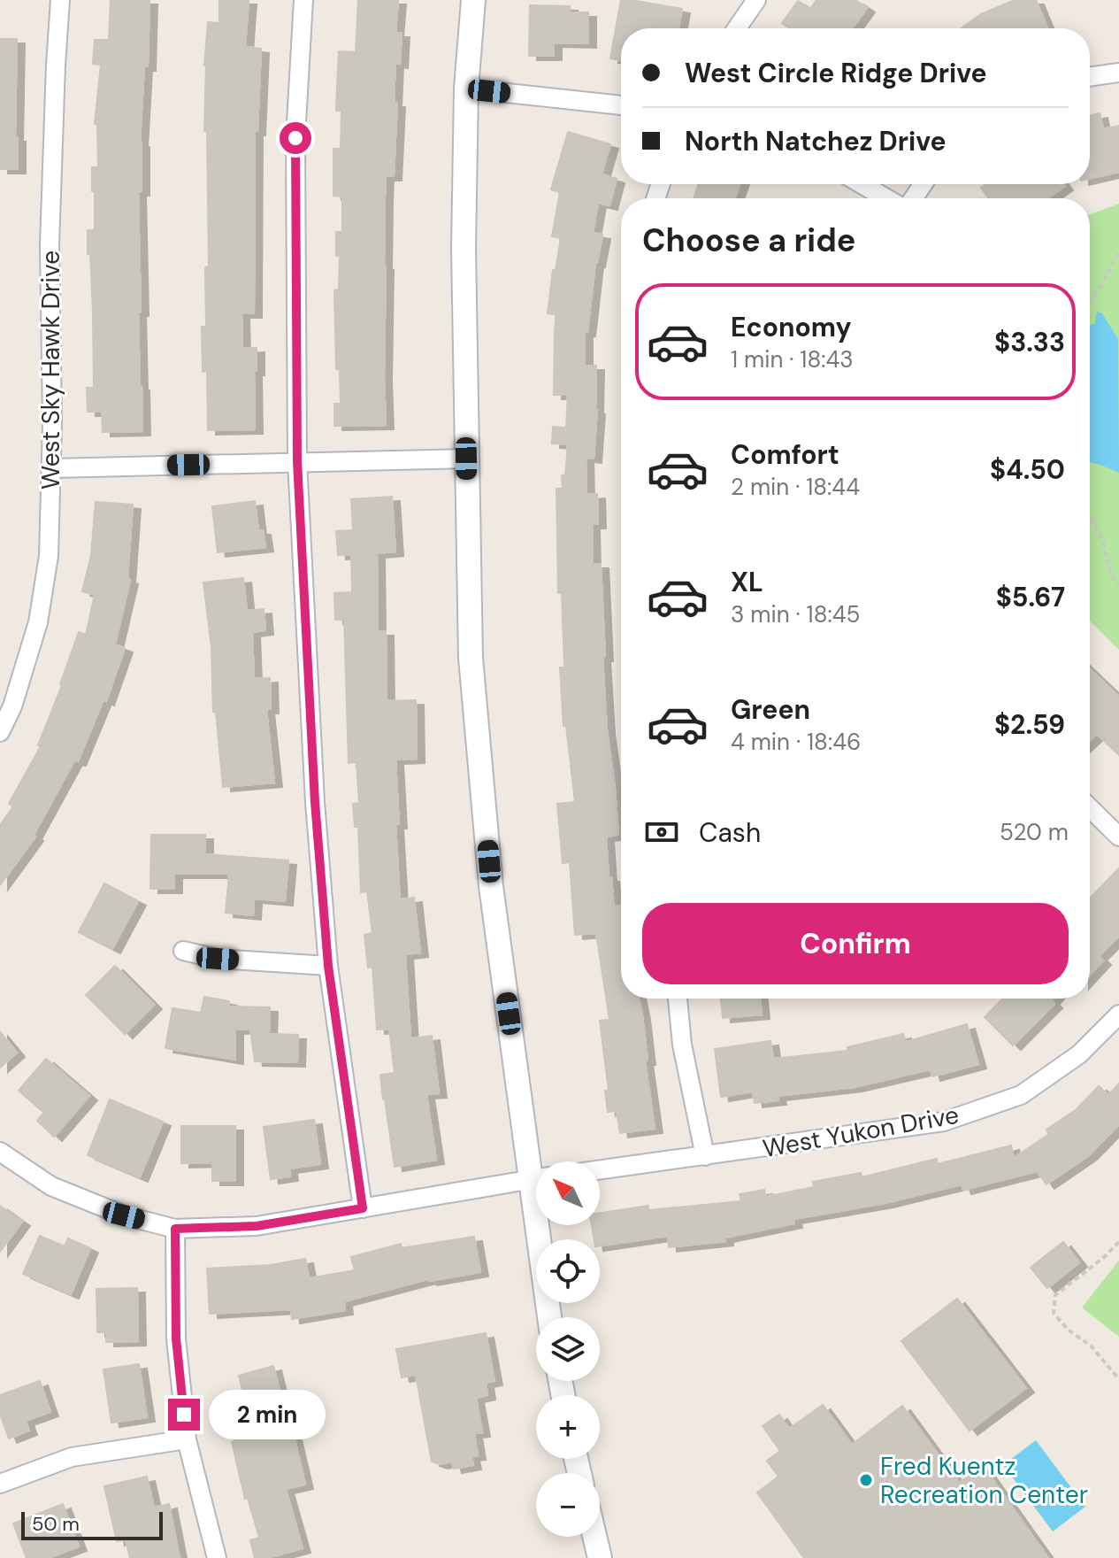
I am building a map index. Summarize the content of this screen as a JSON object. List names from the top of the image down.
{
  "streets": {
    "street": ["West Sky Hawk Drive", "West Yukon Drive"]
  },
  "places": ["Fred Kuentz Recreation Center"],
  "scale_bar": "50 m",
  "north": "top left",
  "page": {
    "banner": ["West Circle Ridge Drive", "North Natchez Drive"],
    "heading": "Choose a ride",
    "list": [
      {
        "name": "Economy",
        "note": "1 min · 18:43",
        "value": "$3.33"
      },
      {
        "name": "Comfort",
        "note": "2 min · 18:44",
        "value": "$4.50"
      },
      {
        "name": "XL",
        "note": "3 min · 18:45",
        "value": "$5.67"
      },
      {
        "name": "Green",
        "note": "4 min · 18:46",
        "value": "$2.59"
      }
    ],
    "pay": ["Cash", "520 m"],
    "buttons": "Confirm",
    "map_buttons": ["+", "−"],
    "bubble": "2 min",
    "scale": "50 m"
  }
}
